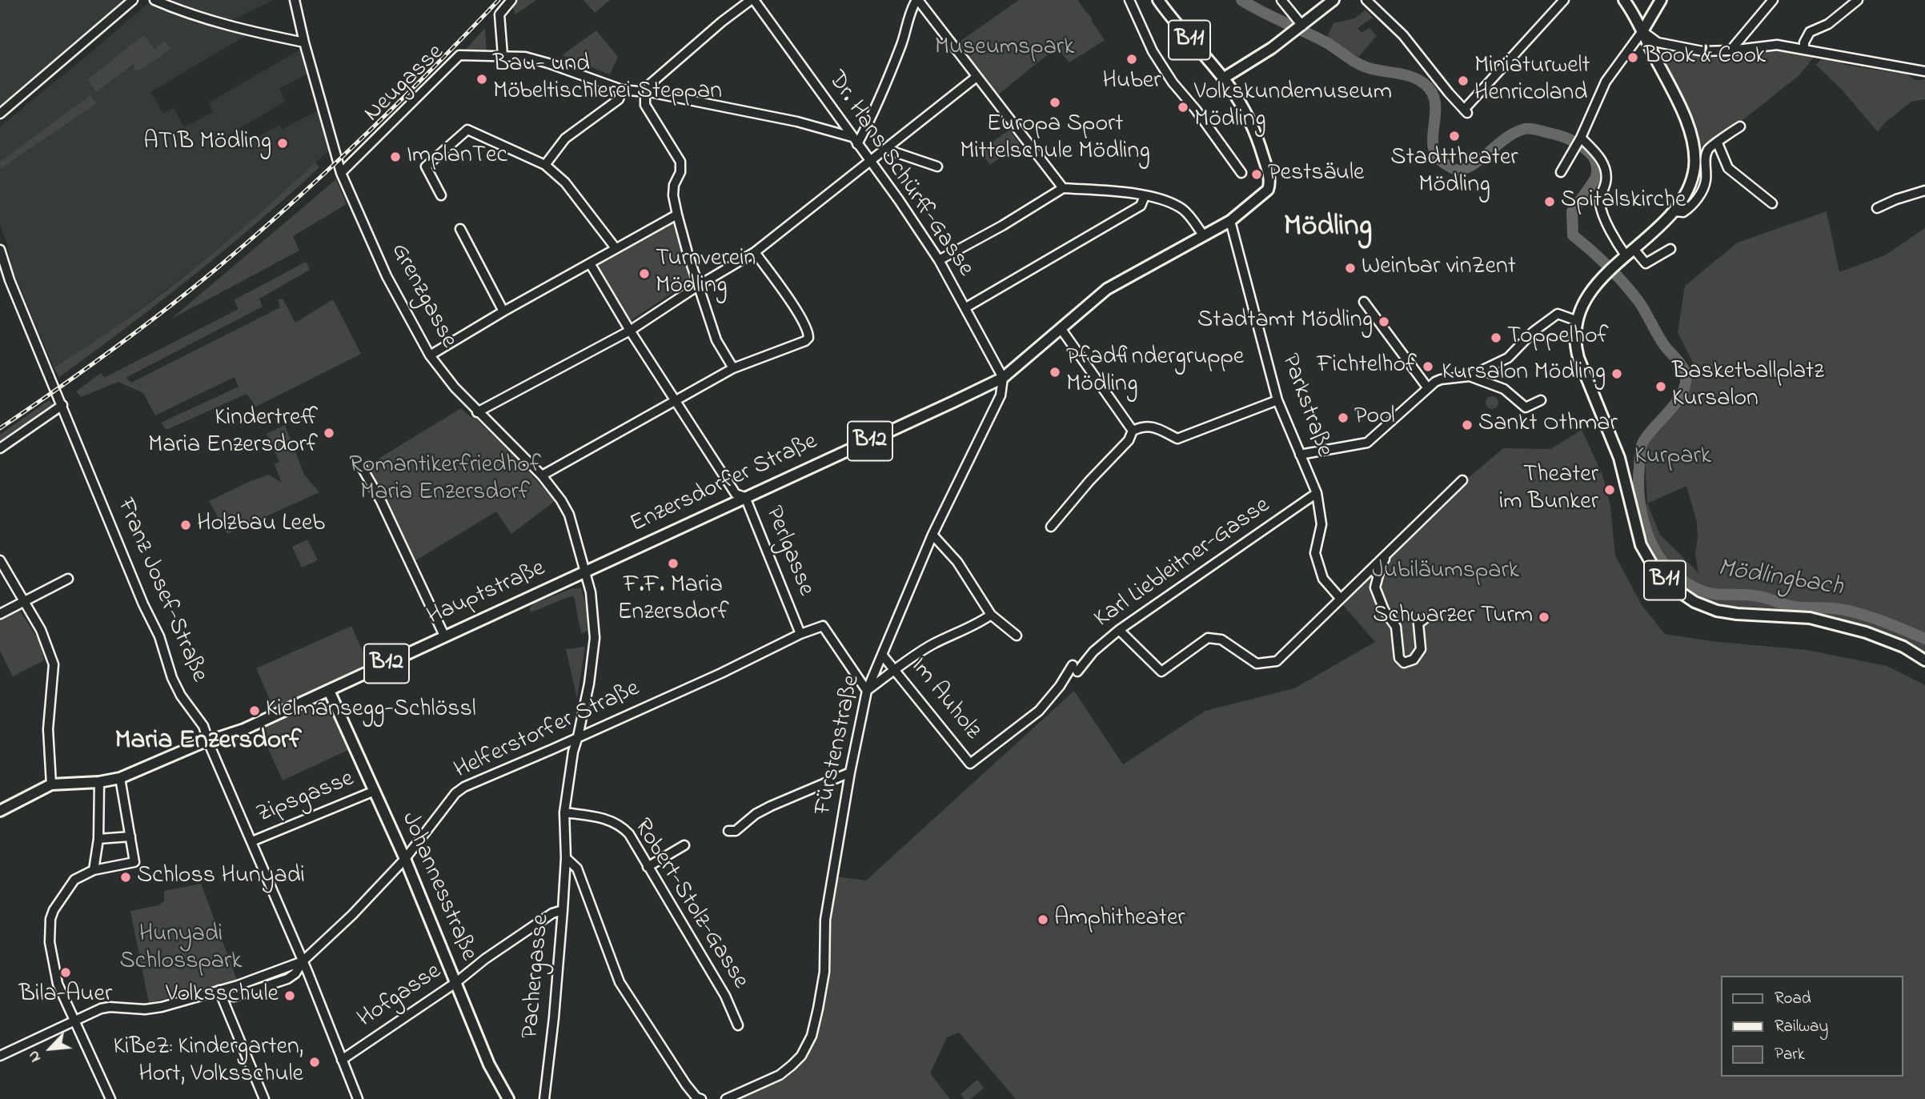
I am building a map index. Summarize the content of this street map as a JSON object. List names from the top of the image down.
{
  "streets": {
    "main road": [
      "B11",
      "B12",
      "Enzersdorfer Straße",
      "Hauptstraße",
      "Johannesstraße"
    ],
    "street": [
      "Neugasse",
      "Dr. Hans Schürff-Gasse",
      "Grenzgasse",
      "Parkstraße",
      "Perlgasse",
      "Karl Liebleitner-Gasse",
      "Franz Josef-Straße",
      "Im Auholz",
      "Helferstorfer Straße",
      "Fürstenstraße",
      "Zipsgasse",
      "Robert-Stolz-Gasse",
      "Pachergasse",
      "Hofgasse"
    ]
  },
  "crossings": [
    ["B11", "Enzersdorfer Straße"],
    ["Neugasse", "Grenzgasse"],
    ["Dr. Hans Schürff-Gasse", "Enzersdorfer Straße"],
    ["Dr. Hans Schürff-Gasse", "Fürstenstraße"],
    ["Grenzgasse", "Enzersdorfer Straße"],
    ["Grenzgasse", "Hauptstraße"],
    ["Grenzgasse", "Helferstorfer Straße"],
    ["Grenzgasse", "Pachergasse"],
    ["Parkstraße", "Enzersdorfer Straße"],
    ["Parkstraße", "Karl Liebleitner-Gasse"],
    ["Enzersdorfer Straße", "Perlgasse"],
    ["Enzersdorfer Straße", "Hauptstraße"],
    ["Enzersdorfer Straße", "Fürstenstraße"],
    ["Perlgasse", "Helferstorfer Straße"],
    ["Perlgasse", "Fürstenstraße"],
    ["Karl Liebleitner-Gasse", "Im Auholz"],
    ["Franz Josef-Straße", "Hauptstraße"],
    ["Franz Josef-Straße", "Helferstorfer Straße"],
    ["Franz Josef-Straße", "Zipsgasse"],
    ["Franz Josef-Straße", "Hofgasse"],
    ["Hauptstraße", "Johannesstraße"],
    ["Im Auholz", "Fürstenstraße"],
    ["Helferstorfer Straße", "Johannesstraße"],
    ["Helferstorfer Straße", "Pachergasse"],
    ["Zipsgasse", "Johannesstraße"],
    ["Johannesstraße", "Hofgasse"],
    ["Robert-Stolz-Gasse", "Pachergasse"],
    ["Pachergasse", "Hofgasse"]
  ],
  "districts": ["Mödling", "Maria Enzersdorf"],
  "water": ["Mödlingbach"],
  "parks": [
    "Museumspark",
    "Kurpark",
    "Romantikerfriedhof Maria Enzersdorf",
    "Jubiläumspark",
    "Hunyadi Schlosspark"
  ],
  "places": [
    "Book & Cook",
    "Huber",
    "Bau- und Möbeltischlerei Steppan",
    "Miniaturwelt Henricoland",
    "Europa Sport Mittelschule Mödling",
    "Volkskundemuseum Mödling",
    "Stadttheater Mödling",
    "ATIB Mödling",
    "ImplanTec",
    "Pestsäule",
    "Spitalskirche",
    "Weinbar vinZent",
    "Turnverein Mödling",
    "Stadtamt Mödling",
    "Toppelhof",
    "Fichtelhof",
    "Pfadfindergruppe Mödling",
    "Kursalon Mödling",
    "Basketballplatz Kursalon",
    "Pool",
    "Sankt Othmar",
    "Kindertreff Maria Enzersdorf",
    "Theater im Bunker",
    "Holzbau Leeb",
    "F.F. Maria Enzersdorf",
    "Schwarzer Turm",
    "Kielmansegg-Schlössl",
    "Schloss Hunyadi",
    "Amphitheater",
    "Bila-Auer",
    "Volksschule",
    "KiBeZ: Kindergarten, Hort, Volksschule"
  ],
  "legend": ["Road", "Railway", "Park"],
  "north": "bottom left"
}
